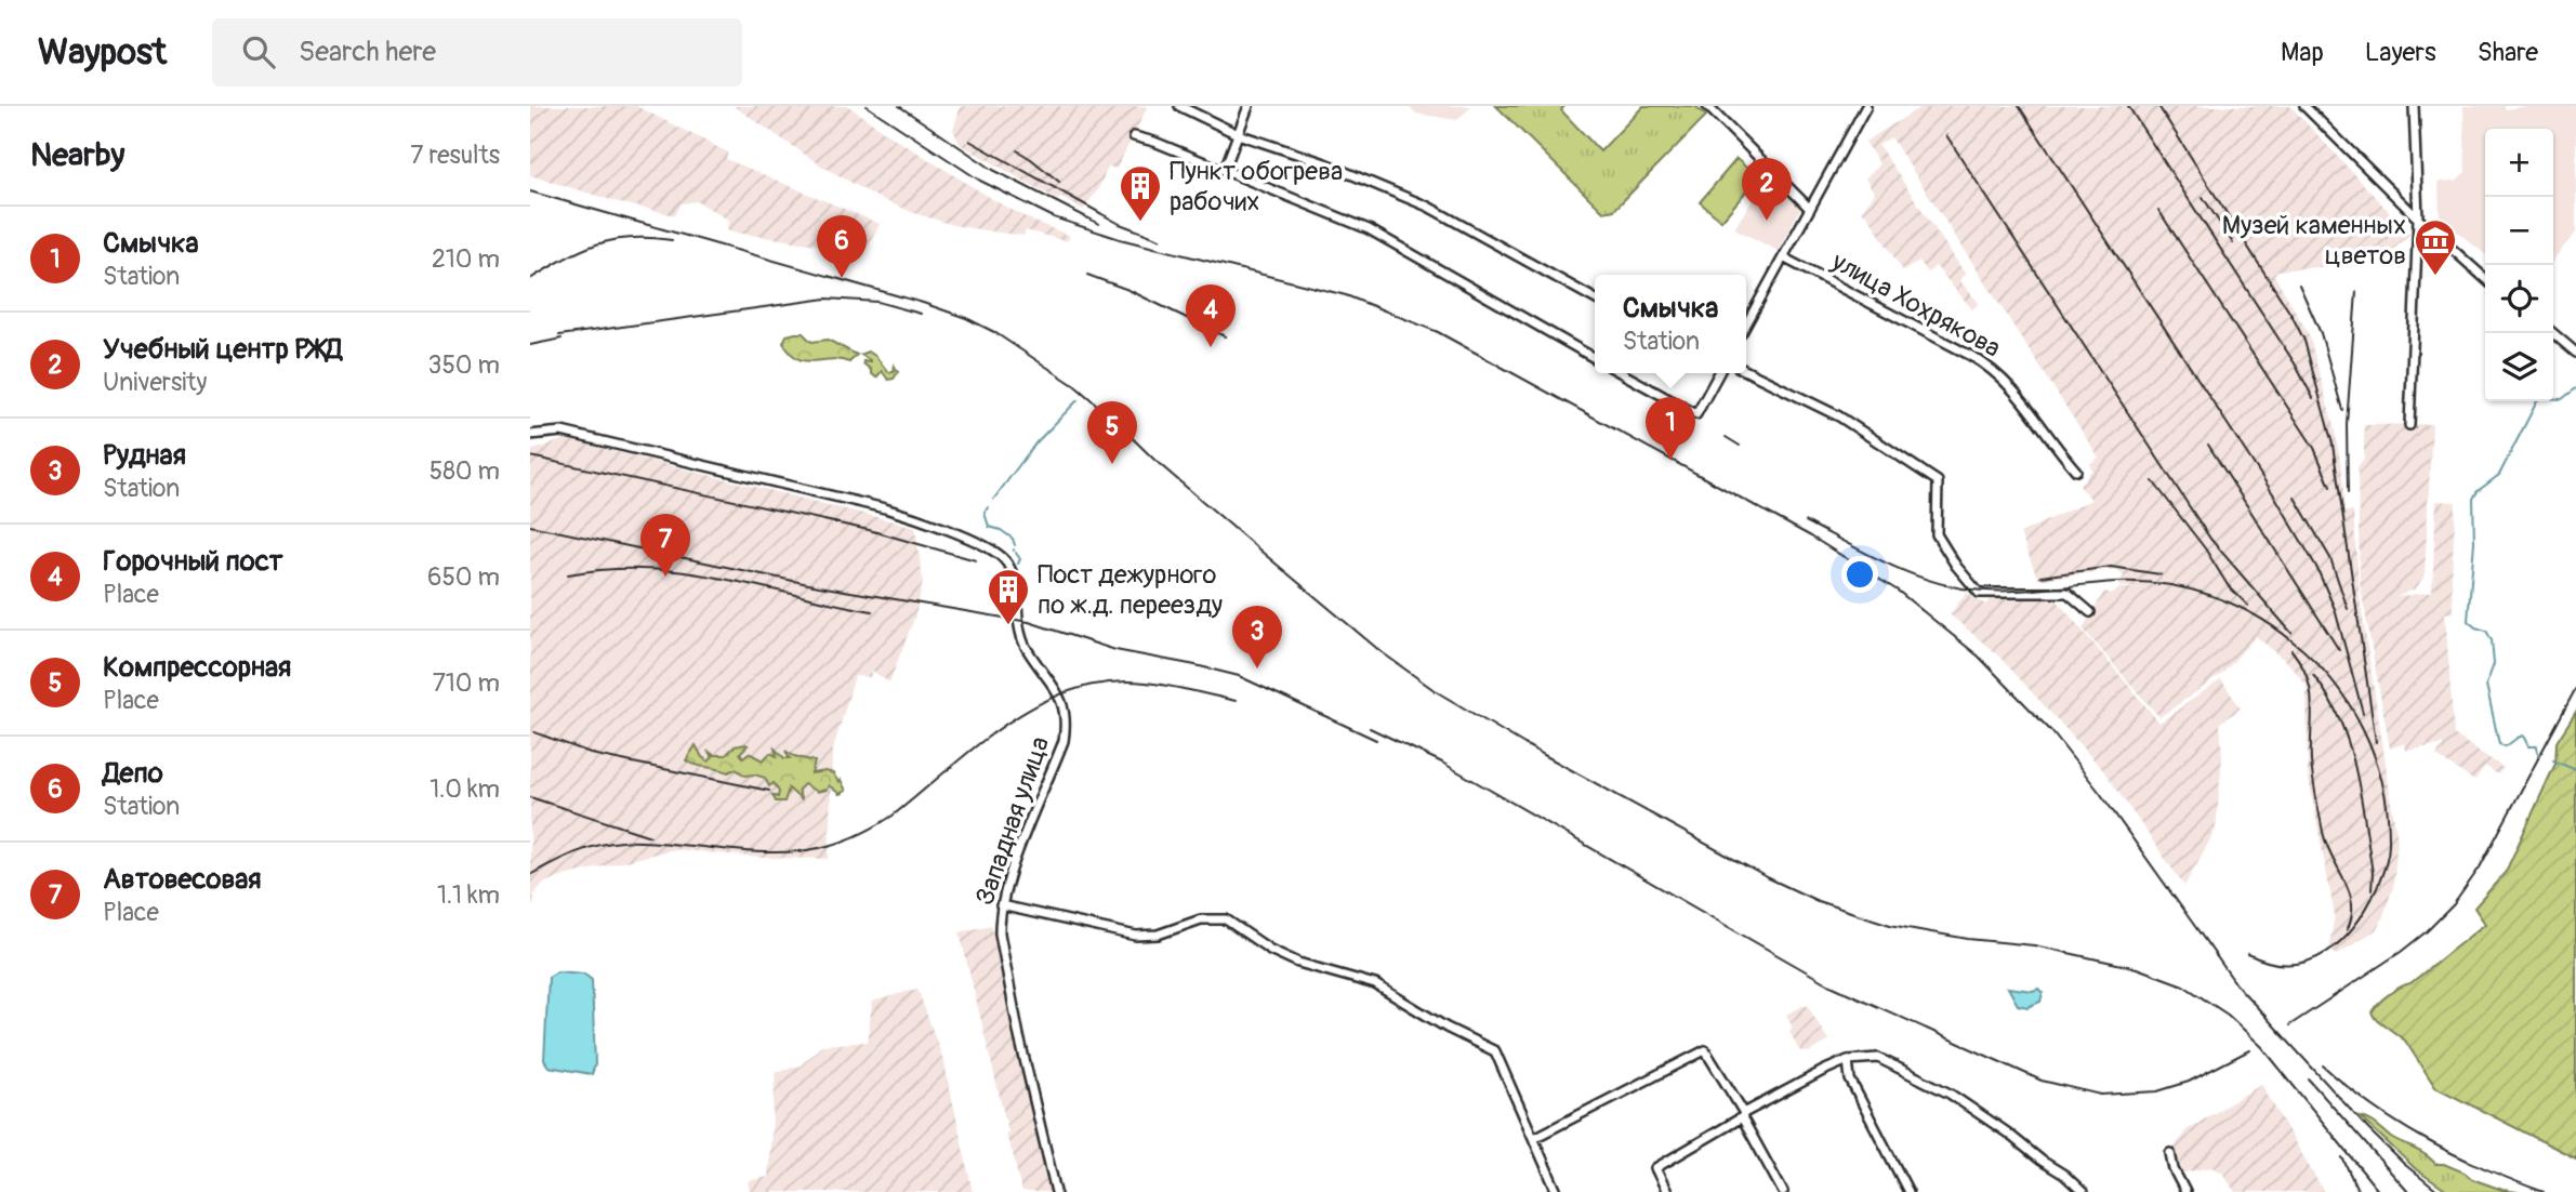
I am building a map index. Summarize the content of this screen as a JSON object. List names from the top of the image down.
{
  "streets": {
    "street": ["улица Хохрякова", "Западная улица"]
  },
  "places": {
    "building": ["Пункт обогрева рабочих", "Пост дежурного по ж.д. переезду"],
    "museum": ["Музей каменных цветов"]
  },
  "page": {
    "header": "Waypost",
    "search": "Search here",
    "nav": ["Map", "Layers", "Share"],
    "heading": ["Nearby", "7 results"],
    "map_buttons": ["+", "−"],
    "pins": [
      "2",
      "6",
      "4",
      "1",
      "5",
      "7",
      "3"
    ],
    "list": [
      {
        "mark": "1",
        "name": "Смычка",
        "note": "Station",
        "value": "210 m"
      },
      {
        "mark": "2",
        "name": "Учебный центр РЖД",
        "note": "University",
        "value": "350 m"
      },
      {
        "mark": "3",
        "name": "Рудная",
        "note": "Station",
        "value": "580 m"
      },
      {
        "mark": "4",
        "name": "Горочный пост",
        "note": "Place",
        "value": "650 m"
      },
      {
        "mark": "5",
        "name": "Компрессорная",
        "note": "Place",
        "value": "710 m"
      },
      {
        "mark": "6",
        "name": "Депо",
        "note": "Station",
        "value": "1.0 km"
      },
      {
        "mark": "7",
        "name": "Автовесовая",
        "note": "Place",
        "value": "1.1 km"
      }
    ],
    "popup": ["Смычка", "Station"]
  }
}
